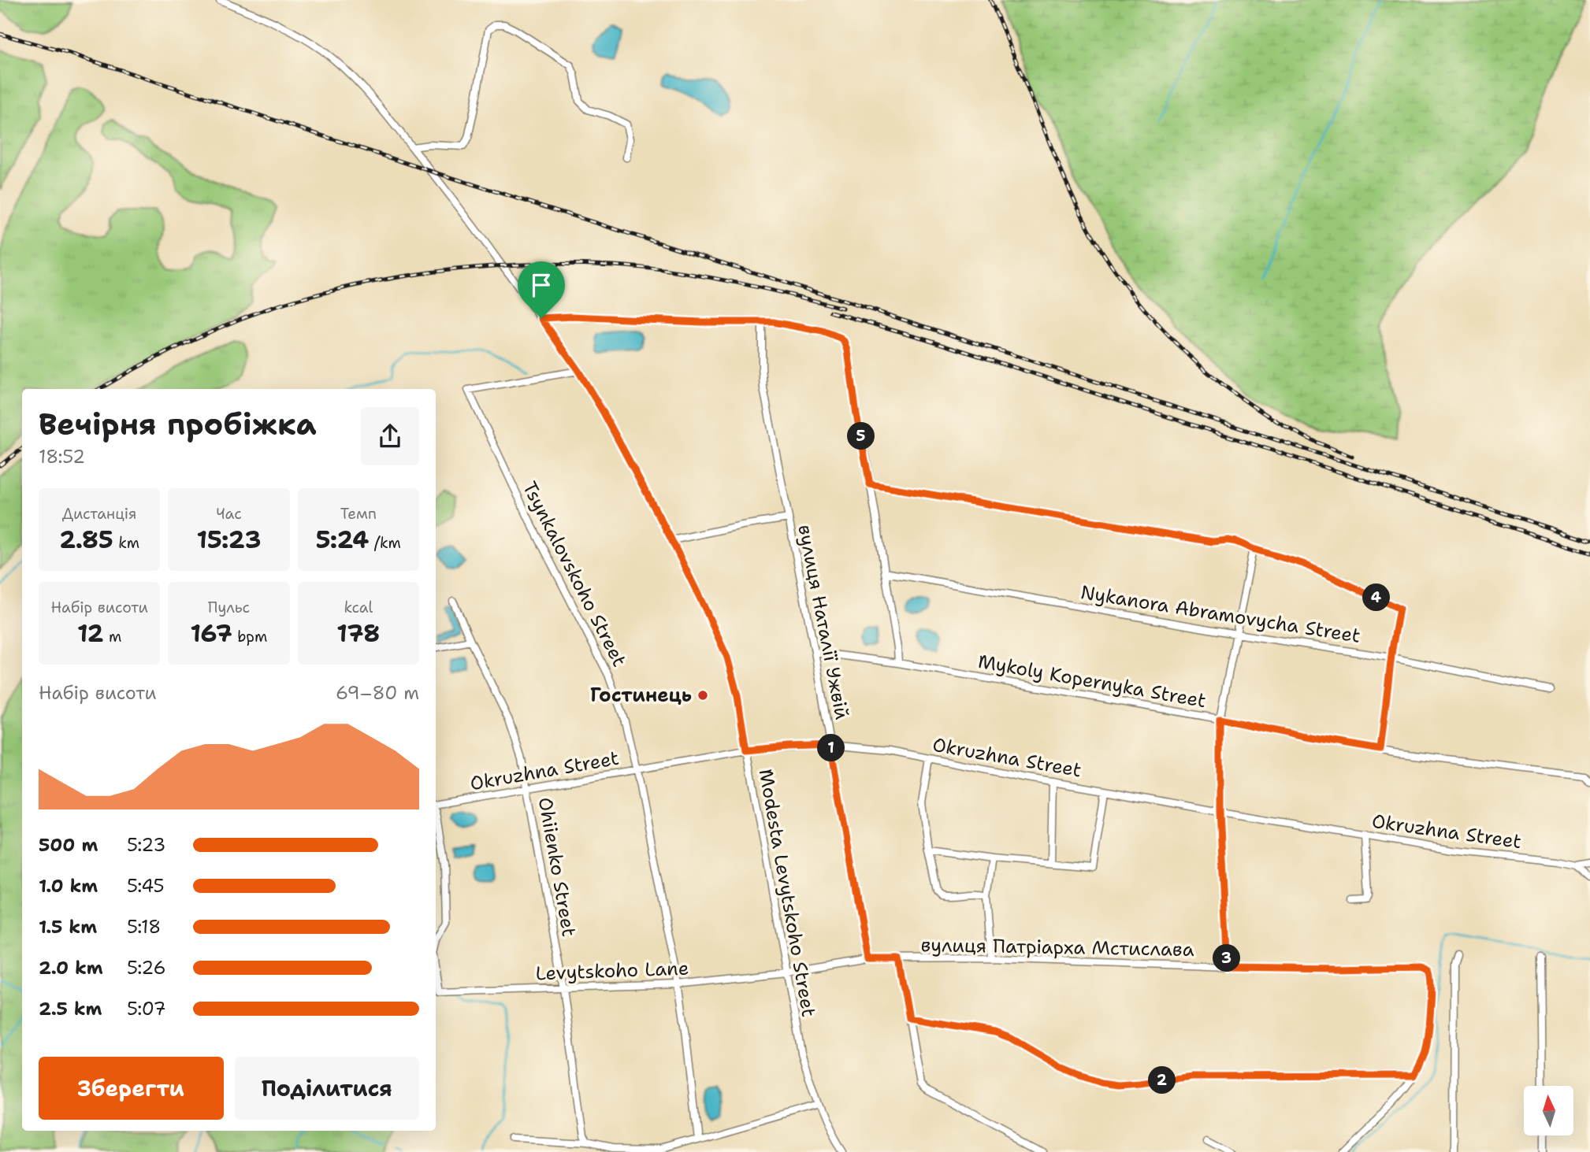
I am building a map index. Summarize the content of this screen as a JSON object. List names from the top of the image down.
{
  "streets": {
    "street": [
      "Tsynkalovskoho Street",
      "Nykanora Abramovycha Street",
      "вулиця Наталії Ужвій",
      "Mykoly Kopernyka Street",
      "Okruzhna Street",
      "Ohiienko Street",
      "Modesta Levytskoho Street",
      "вулиця Патріарха Мстислава",
      "Levytskoho Lane"
    ]
  },
  "crossings": [
    ["Tsynkalovskoho Street", "Okruzhna Street"],
    ["Tsynkalovskoho Street", "Modesta Levytskoho Street"],
    ["Tsynkalovskoho Street", "Levytskoho Lane"],
    ["вулиця Наталії Ужвій", "Mykoly Kopernyka Street"],
    ["вулиця Наталії Ужвій", "Okruzhna Street"],
    ["вулиця Наталії Ужвій", "вулиця Патріарха Мстислава"],
    ["Okruzhna Street", "Ohiienko Street"],
    ["Okruzhna Street", "Modesta Levytskoho Street"],
    ["Ohiienko Street", "Levytskoho Lane"],
    ["Modesta Levytskoho Street", "вулиця Патріарха Мстислава"],
    ["Modesta Levytskoho Street", "Levytskoho Lane"],
    ["вулиця Патріарха Мстислава", "Levytskoho Lane"]
  ],
  "places": ["Гостинець"],
  "north": "top",
  "page": {
    "heading": ["Вечірня пробіжка", "18:52"],
    "pins": [
      "5",
      "4",
      "1",
      "3",
      "2"
    ],
    "stats": [
      ["Дистанція", "2.85 km"],
      ["Час", "15:23"],
      ["Темп", "5:24 /km"],
      ["Набір висоти", "12 m"],
      ["Пульс", "167 bpm"],
      ["kcal", "178"]
    ],
    "chart": ["Набір висоти", "69–80 m"],
    "list": [
      {
        "name": "500 m",
        "note": "5:23"
      },
      {
        "name": "1.0 km",
        "note": "5:45"
      },
      {
        "name": "1.5 km",
        "note": "5:18"
      },
      {
        "name": "2.0 km",
        "note": "5:26"
      },
      {
        "name": "2.5 km",
        "note": "5:07"
      }
    ],
    "buttons": ["Зберегти", "Поділитися"]
  }
}
